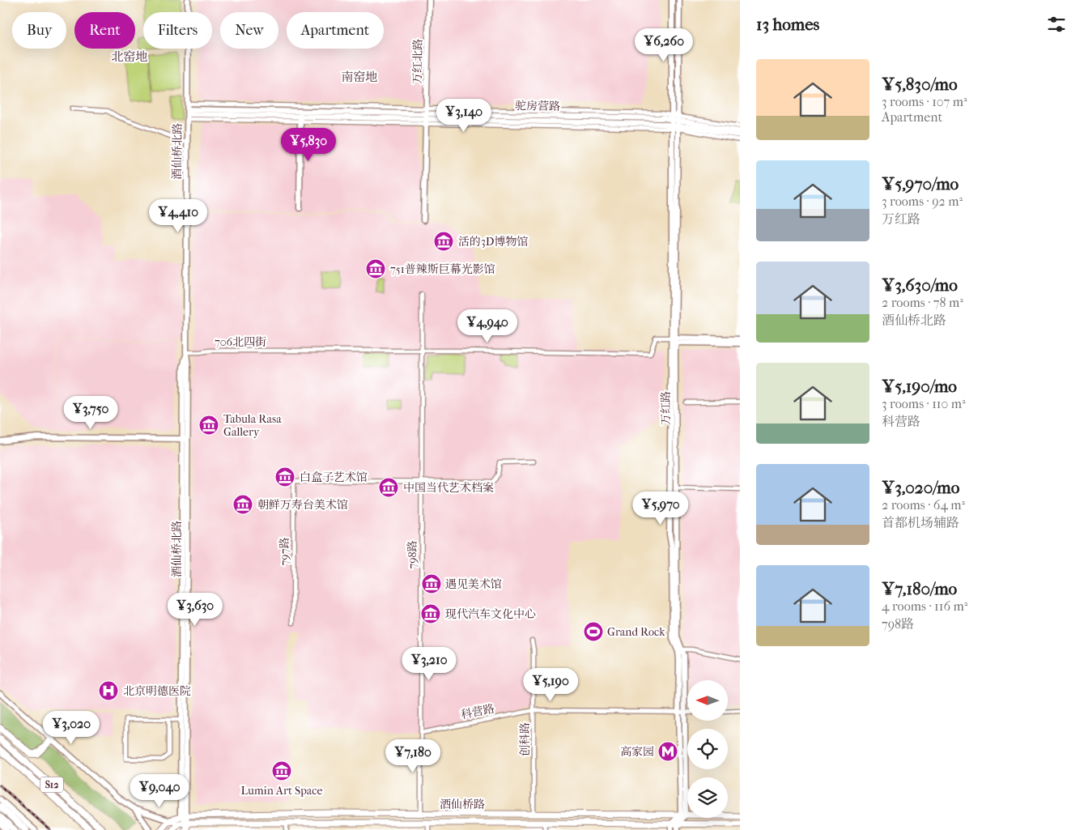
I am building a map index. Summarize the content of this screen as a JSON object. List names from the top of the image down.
{
  "streets": {
    "highway": ["S12"],
    "main road": ["酒仙桥路"],
    "street": [
      "万红北路",
      "驼房营路",
      "酒仙桥北路",
      "706北四街",
      "万红路",
      "797路",
      "798路",
      "科营路",
      "创科路"
    ]
  },
  "crossings": [
    ["万红北路", "驼房营路"],
    ["驼房营路", "酒仙桥北路"],
    ["驼房营路", "万红路"],
    ["酒仙桥北路", "706北四街"],
    ["酒仙桥北路", "酒仙桥路"],
    ["706北四街", "万红路"],
    ["706北四街", "798路"],
    ["万红路", "科营路"],
    ["万红路", "酒仙桥路"],
    ["797路", "798路"],
    ["798路", "科营路"],
    ["798路", "酒仙桥路"],
    ["科营路", "创科路"],
    ["创科路", "酒仙桥路"]
  ],
  "districts": ["北窑地", "南窑地"],
  "places": {
    "museum": [
      "活的3D博物馆",
      "751普辣斯巨幕光影馆",
      "Tabula Rasa Gallery",
      "白盒子艺术馆",
      "中国当代艺术档案",
      "朝鲜万寿台美术馆",
      "遇见美术馆",
      "现代汽车文化中心",
      "Lumin Art Space"
    ],
    "sports": ["Grand Rock"],
    "hospital": ["北京明德医院"],
    "metro station": ["高家园"]
  },
  "north": "left",
  "page": {
    "heading": "13 homes",
    "chip": [
      "Buy",
      "Rent",
      "Filters",
      "New",
      "Apartment"
    ],
    "price": [
      "¥6,260",
      "¥3,140",
      "¥5,830",
      "¥4,410",
      "¥4,940",
      "¥3,750",
      "¥5,970",
      "¥3,630",
      "¥3,210",
      "¥5,190",
      "¥3,020",
      "¥7,180",
      "¥9,040"
    ],
    "list": [
      {
        "name": "¥5,830/mo",
        "note": "3 rooms · 107 m² · Apartment"
      },
      {
        "name": "¥5,970/mo",
        "note": "3 rooms · 92 m² · 万红路"
      },
      {
        "name": "¥3,630/mo",
        "note": "2 rooms · 78 m² · 酒仙桥北路"
      },
      {
        "name": "¥5,190/mo",
        "note": "3 rooms · 110 m² · 科营路"
      },
      {
        "name": "¥3,020/mo",
        "note": "2 rooms · 64 m² · 首都机场辅路"
      },
      {
        "name": "¥7,180/mo",
        "note": "4 rooms · 116 m² · 798路"
      }
    ]
  }
}
